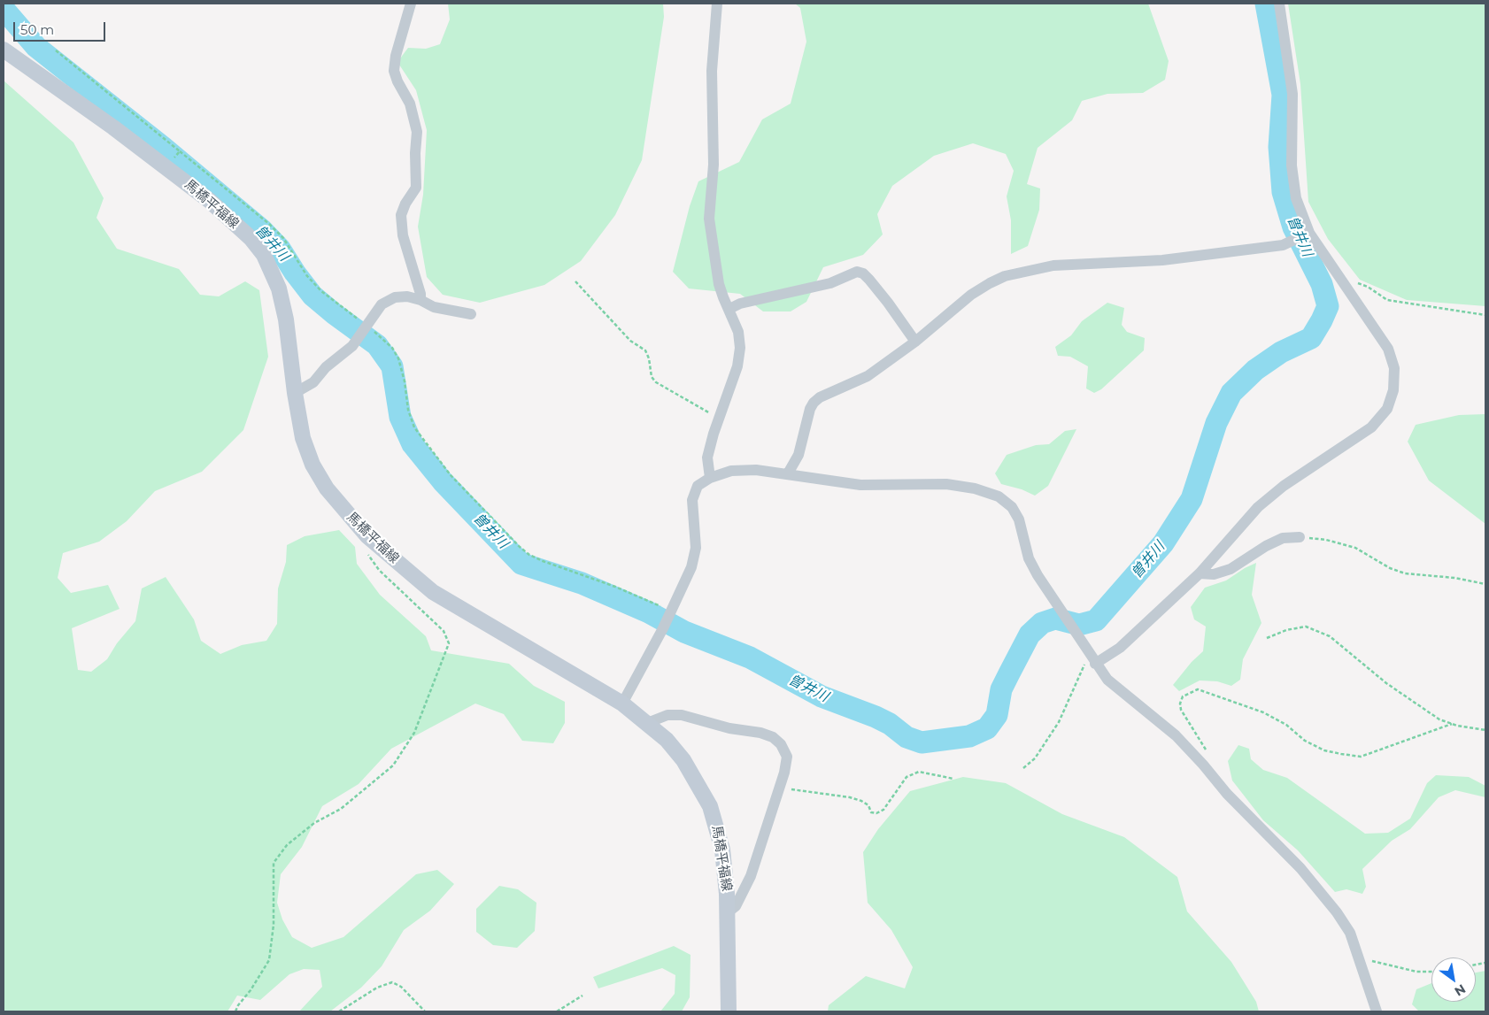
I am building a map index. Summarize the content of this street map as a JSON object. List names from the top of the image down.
{
  "streets": {
    "main road": ["馬橋平福線"]
  },
  "water": ["曽井川"],
  "scale_bar": "50 m",
  "north": "bottom right"
}
